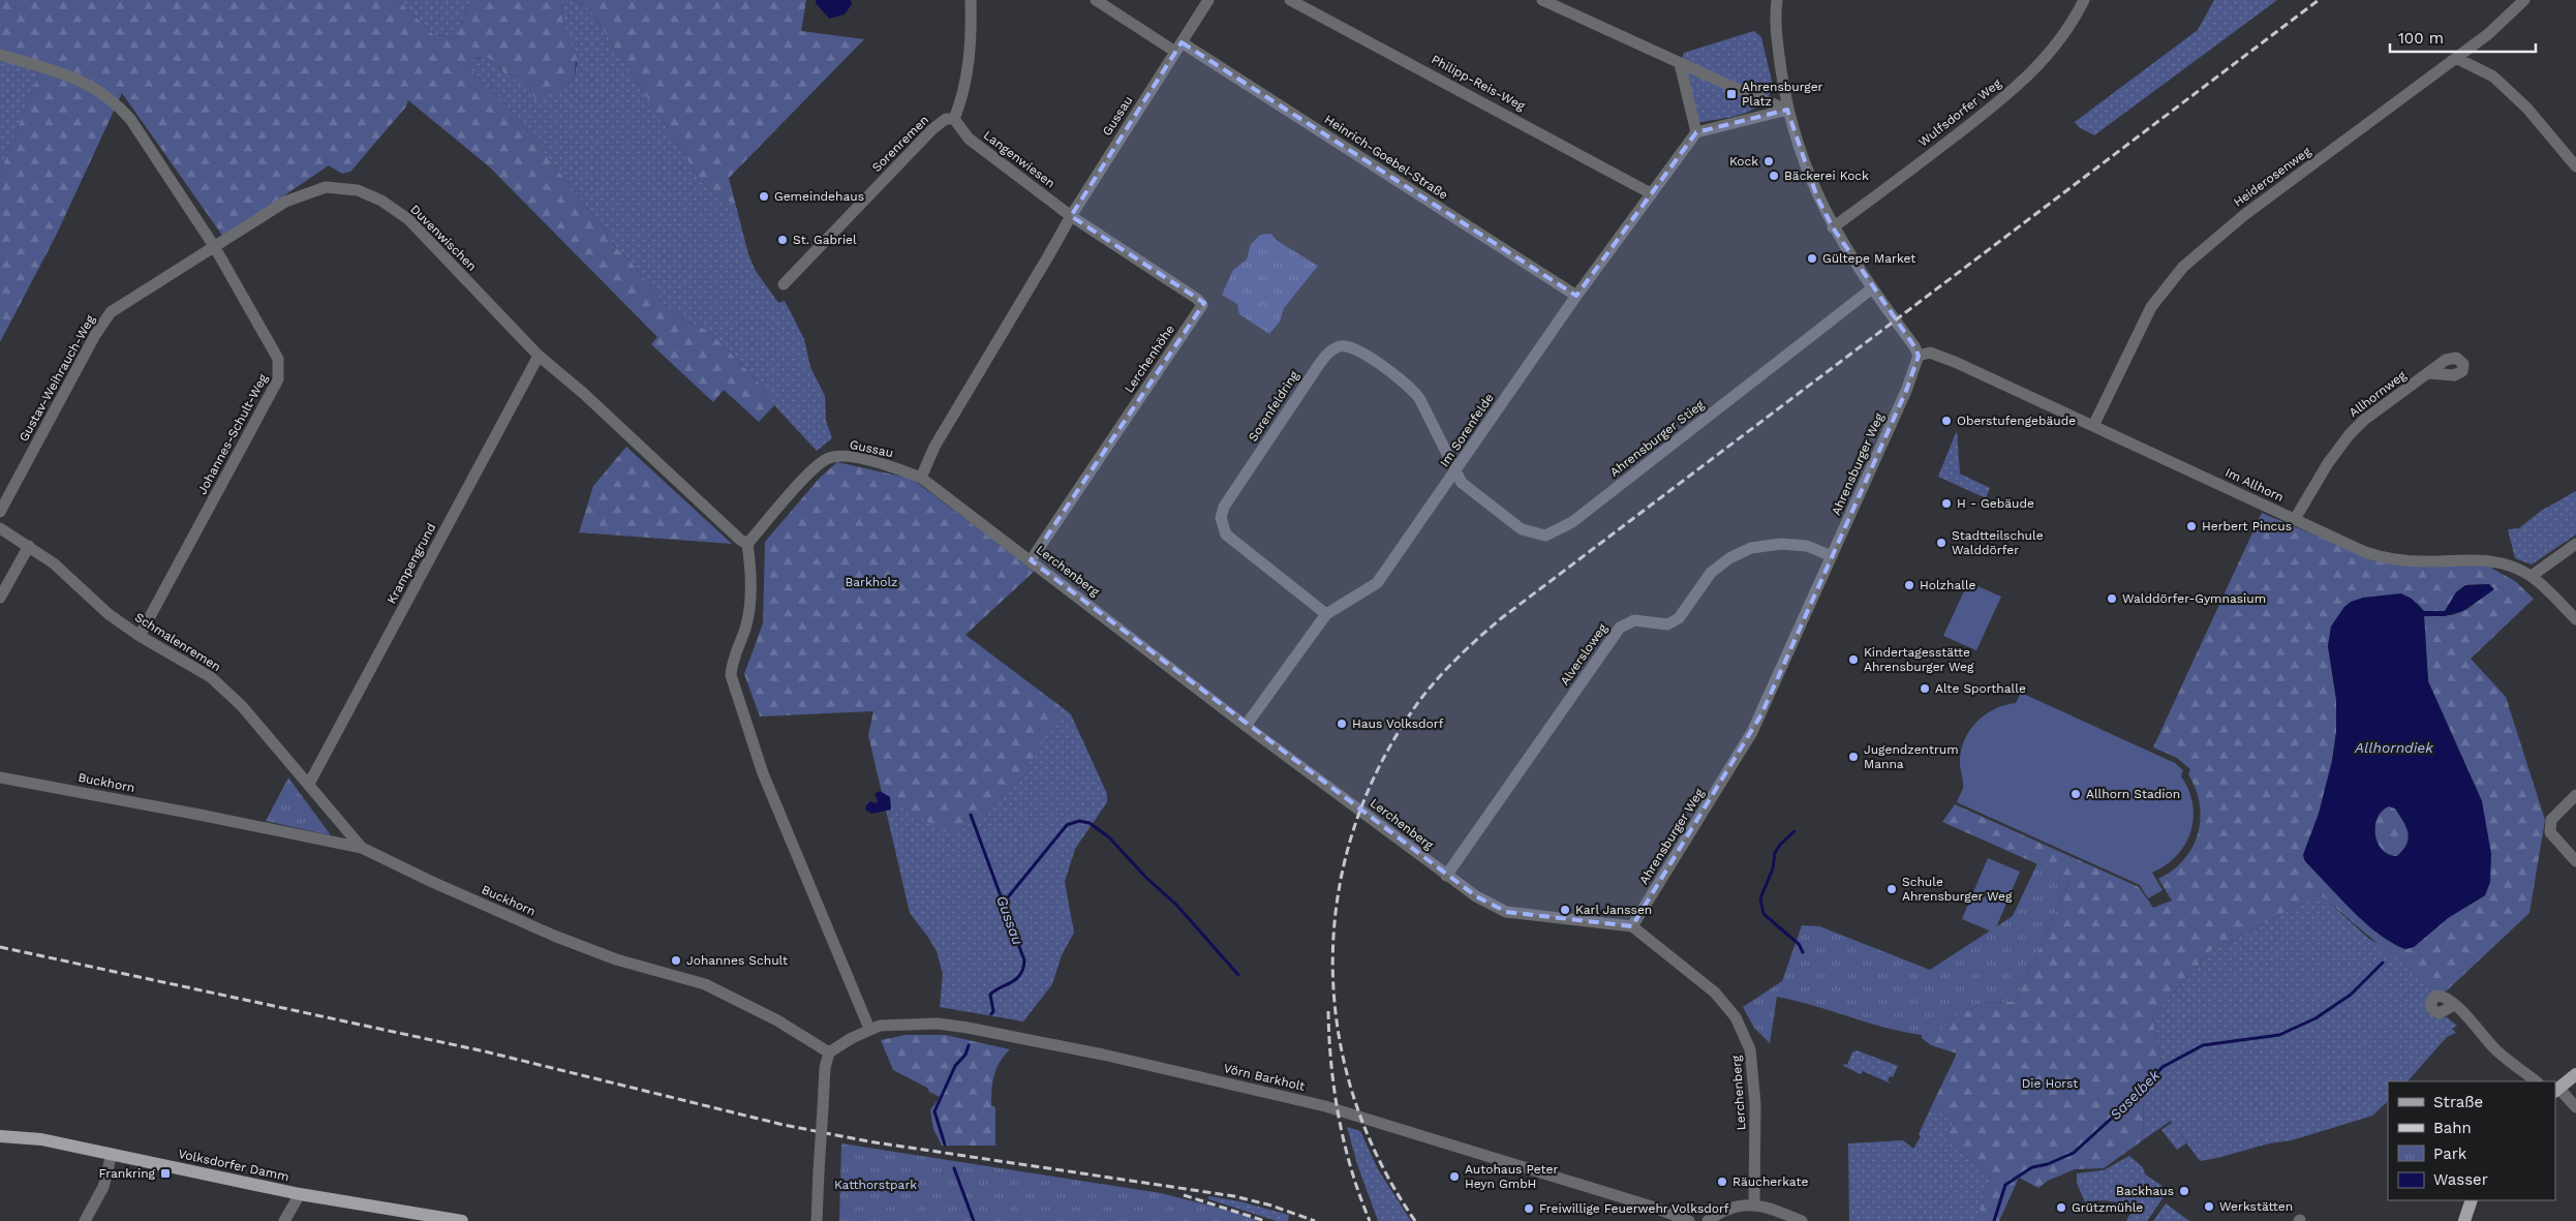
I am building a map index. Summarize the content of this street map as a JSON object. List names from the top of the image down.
{
  "streets": {
    "main road": ["Volksdorfer Damm"],
    "street": [
      "Philipp-Reis-Weg",
      "Wulfsdorfer Weg",
      "Gussau",
      "Sorenremen",
      "Heinrich-Goebel-Straße",
      "Langenwiesen",
      "Heiderosenweg",
      "Duvenwischen",
      "Lerchenhöhe",
      "Gustav-Weihrauch-Weg",
      "Allhornweg",
      "Sorenfeldring",
      "Im Sorenfelde",
      "Johannes-Schult-Weg",
      "Ahrensburger Stieg",
      "Ahrensburger Weg",
      "Im Allhorn",
      "Krampengrund",
      "Lerchenberg",
      "Schmalenremen",
      "Alversloweg",
      "Buckhorn",
      "Vörn Barkholt"
    ]
  },
  "crossings": [
    ["Philipp-Reis-Weg", "Im Sorenfelde"],
    ["Gussau", "Heinrich-Goebel-Straße"],
    ["Gussau", "Langenwiesen"],
    ["Gussau", "Duvenwischen"],
    ["Gussau", "Lerchenhöhe"],
    ["Gussau", "Lerchenberg"],
    ["Sorenremen", "Langenwiesen"],
    ["Heinrich-Goebel-Straße", "Im Sorenfelde"],
    ["Langenwiesen", "Lerchenhöhe"],
    ["Heiderosenweg", "Im Allhorn"],
    ["Duvenwischen", "Gustav-Weihrauch-Weg"],
    ["Duvenwischen", "Johannes-Schult-Weg"],
    ["Duvenwischen", "Krampengrund"],
    ["Lerchenhöhe", "Lerchenberg"],
    ["Gustav-Weihrauch-Weg", "Johannes-Schult-Weg"],
    ["Allhornweg", "Im Allhorn"],
    ["Sorenfeldring", "Im Sorenfelde"],
    ["Sorenfeldring", "Ahrensburger Stieg"],
    ["Im Sorenfelde", "Ahrensburger Stieg"],
    ["Im Sorenfelde", "Lerchenberg"],
    ["Johannes-Schult-Weg", "Schmalenremen"],
    ["Ahrensburger Weg", "Im Allhorn"],
    ["Ahrensburger Weg", "Lerchenberg"],
    ["Ahrensburger Weg", "Alversloweg"],
    ["Krampengrund", "Schmalenremen"],
    ["Lerchenberg", "Alversloweg"],
    ["Schmalenremen", "Buckhorn"],
    ["Buckhorn", "Vörn Barkholt"]
  ],
  "water": ["Allhorndiek", "Gussau", "Saselbek"],
  "parks": ["Barkholz", "Die Horst", "Katthorstpark"],
  "places": {
    "transit": ["Ahrensburger Platz", "Frankring"],
    "other": [
      "Kock",
      "Bäckerei Kock",
      "Gemeindehaus",
      "St. Gabriel",
      "Gültepe Market",
      "Oberstufengebäude",
      "H - Gebäude",
      "Herbert Pincus",
      "Stadtteilschule Walddörfer",
      "Holzhalle",
      "Walddörfer-Gymnasium",
      "Kindertagesstätte Ahrensburger Weg",
      "Alte Sporthalle",
      "Haus Volksdorf",
      "Jugendzentrum Manna",
      "Allhorn Stadion",
      "Schule Ahrensburger Weg",
      "Karl Janssen",
      "Johannes Schult",
      "Autohaus Peter Heyn GmbH",
      "Räucherkate",
      "Backhaus",
      "Werkstätten",
      "Grützmühle",
      "Freiwillige Feuerwehr Volksdorf"
    ]
  },
  "legend": [
    "Straße",
    "Bahn",
    "Park",
    "Wasser"
  ],
  "scale_bar": "100 m"
}
